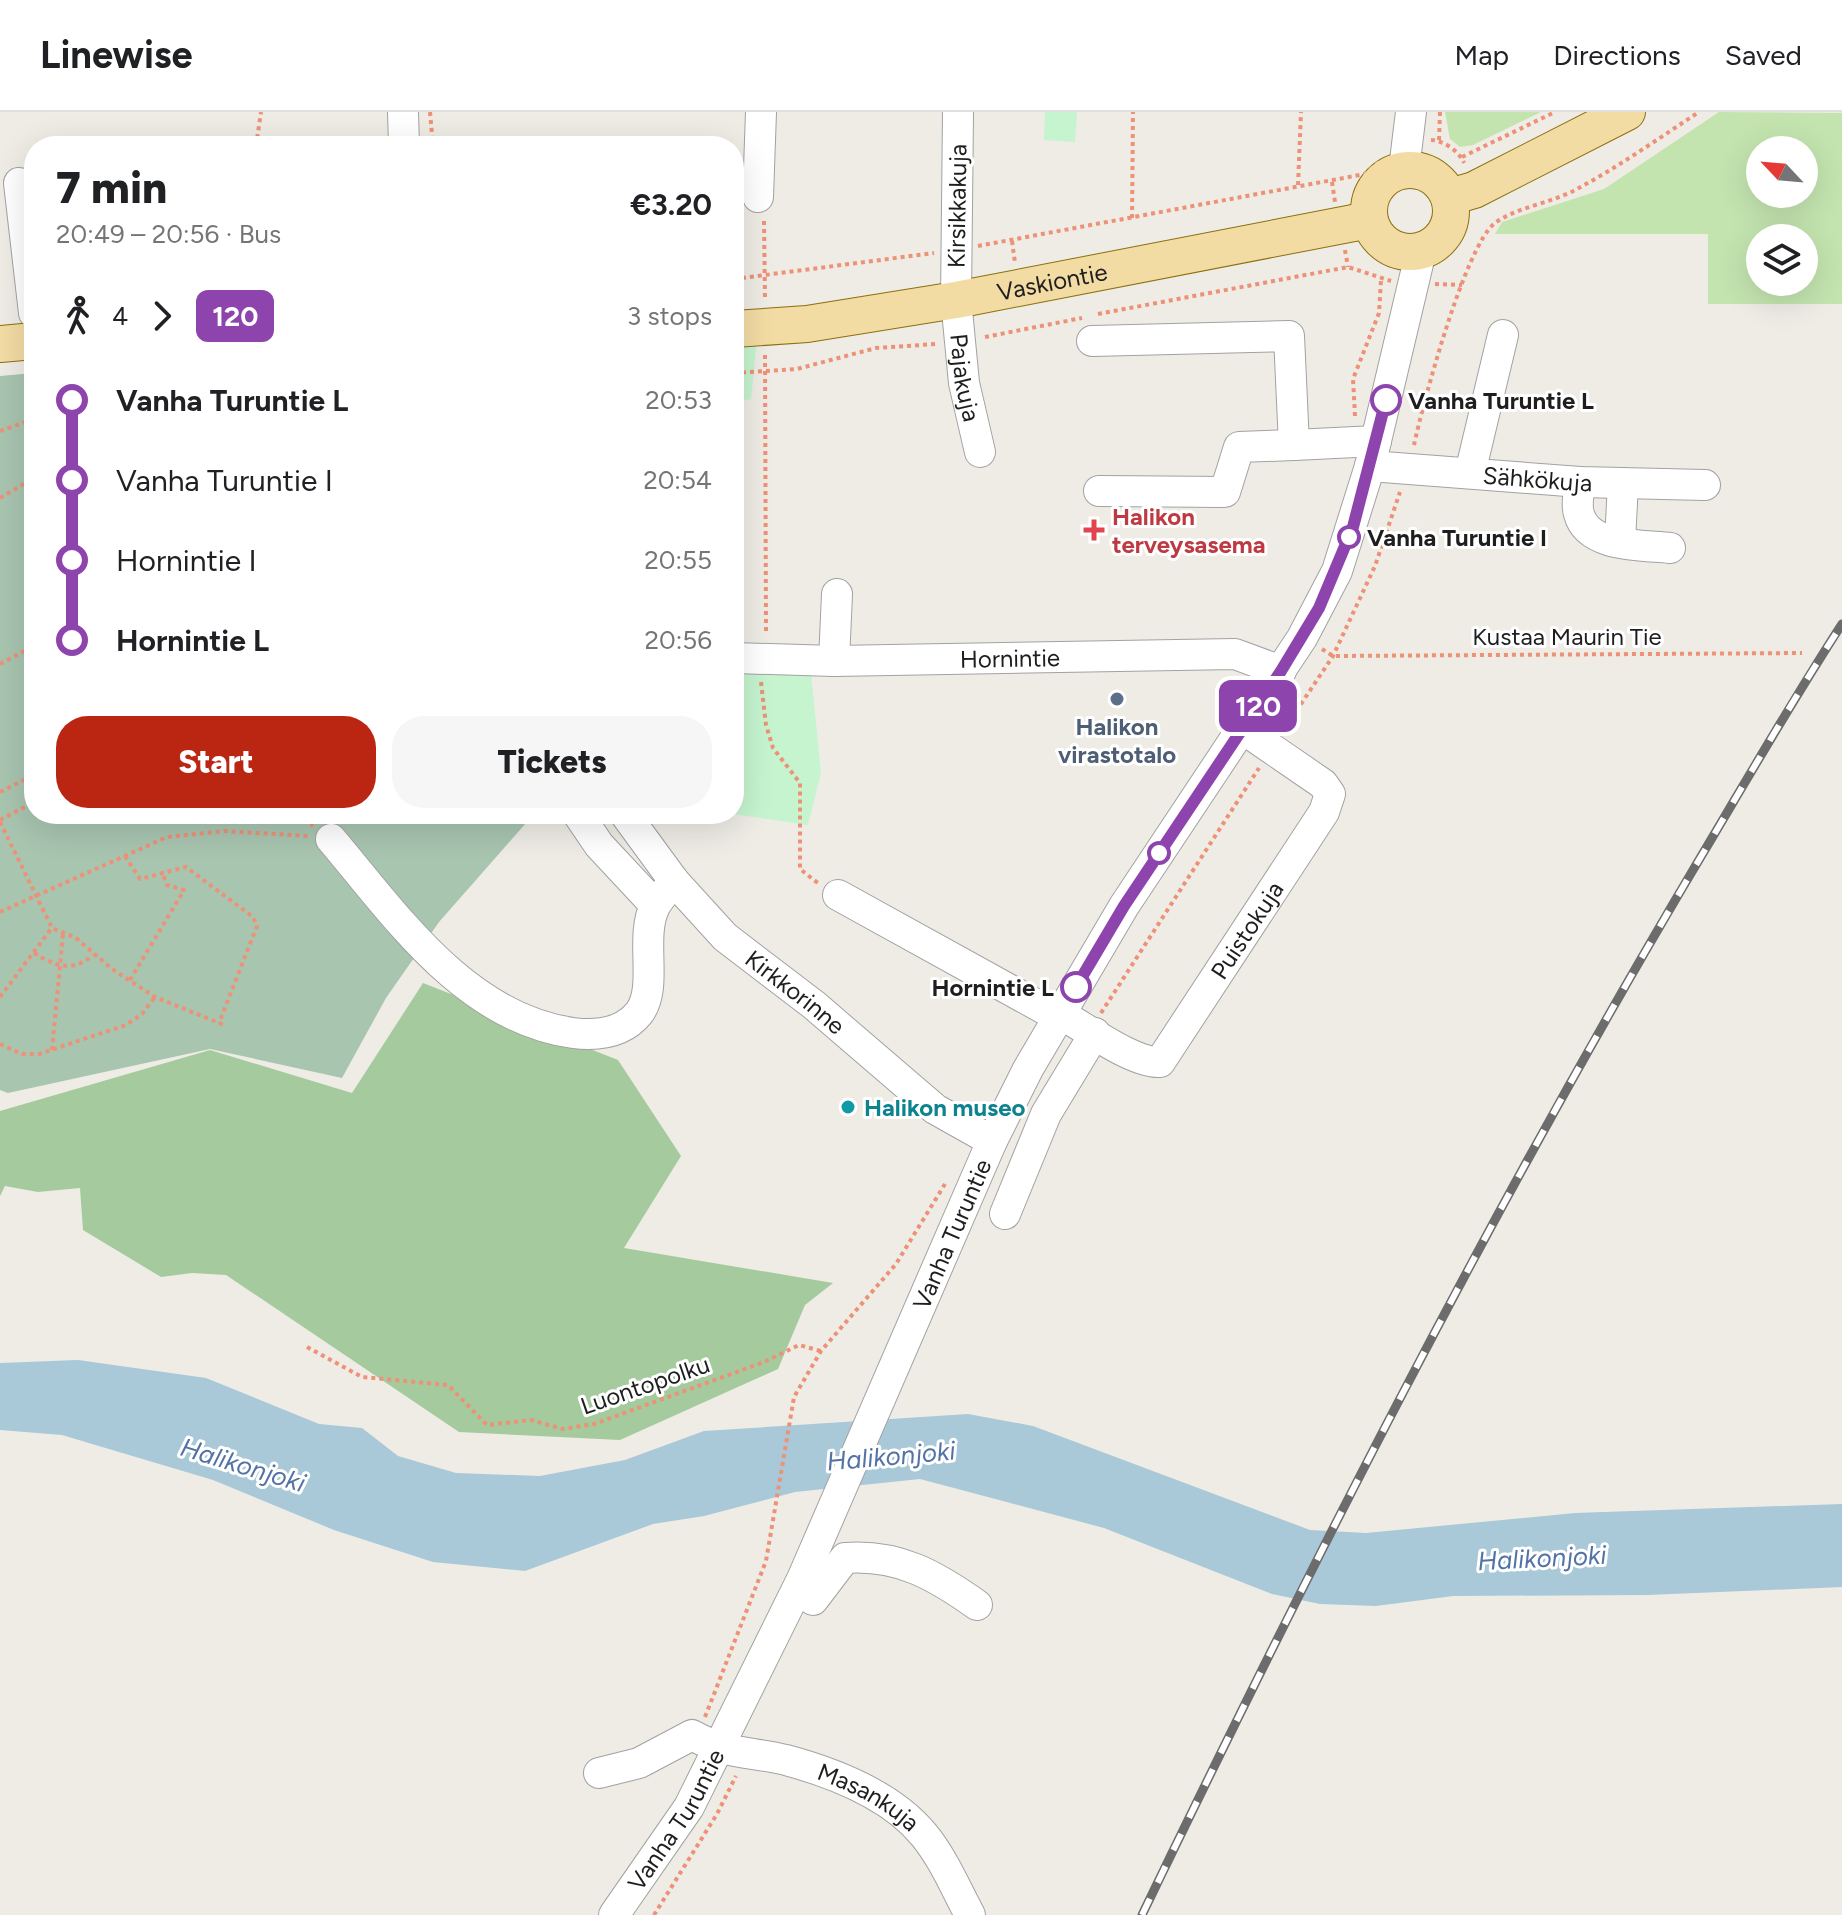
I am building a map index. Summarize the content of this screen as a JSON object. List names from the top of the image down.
{
  "streets": {
    "main road": ["Vaskiontie"],
    "street": [
      "Kirsikkakuja",
      "Pajakuja",
      "Sähkökuja",
      "Hornintie",
      "Puistokuja",
      "Kirkkorinne",
      "Vanha Turuntie",
      "Masankuja"
    ],
    "path": ["Kustaa Maurin Tie", "Luontopolku"]
  },
  "crossings": [
    ["Kirsikkakuja", "Vaskiontie"],
    ["Kirsikkakuja", "Pajakuja"],
    ["Vaskiontie", "Pajakuja"],
    ["Sähkökuja", "Vanha Turuntie"],
    ["Hornintie", "Vanha Turuntie"],
    ["Puistokuja", "Vanha Turuntie"],
    ["Kirkkorinne", "Vanha Turuntie"],
    ["Vanha Turuntie", "Luontopolku"],
    ["Vanha Turuntie", "Masankuja"]
  ],
  "water": ["Halikonjoki"],
  "places": {
    "other": [
      "Vanha Turuntie L",
      "Vanha Turuntie I",
      "Halikon virastotalo",
      "Hornintie L",
      "Halikon museo"
    ],
    "health": ["Halikon terveysasema"]
  },
  "lines": ["bus line 120"],
  "north": "top left",
  "page": {
    "header": "Linewise",
    "nav": ["Map", "Directions", "Saved"],
    "on_map": "120",
    "heading": ["7 min", "20:49 – 20:56 · Bus", "€3.20"],
    "legs": ["4", "120", "3 stops"],
    "list": [
      {
        "name": "Vanha Turuntie L",
        "value": "20:53"
      },
      {
        "name": "Vanha Turuntie I",
        "value": "20:54"
      },
      {
        "name": "Hornintie I",
        "value": "20:55"
      },
      {
        "name": "Hornintie L",
        "value": "20:56"
      }
    ],
    "buttons": ["Start", "Tickets"]
  }
}
